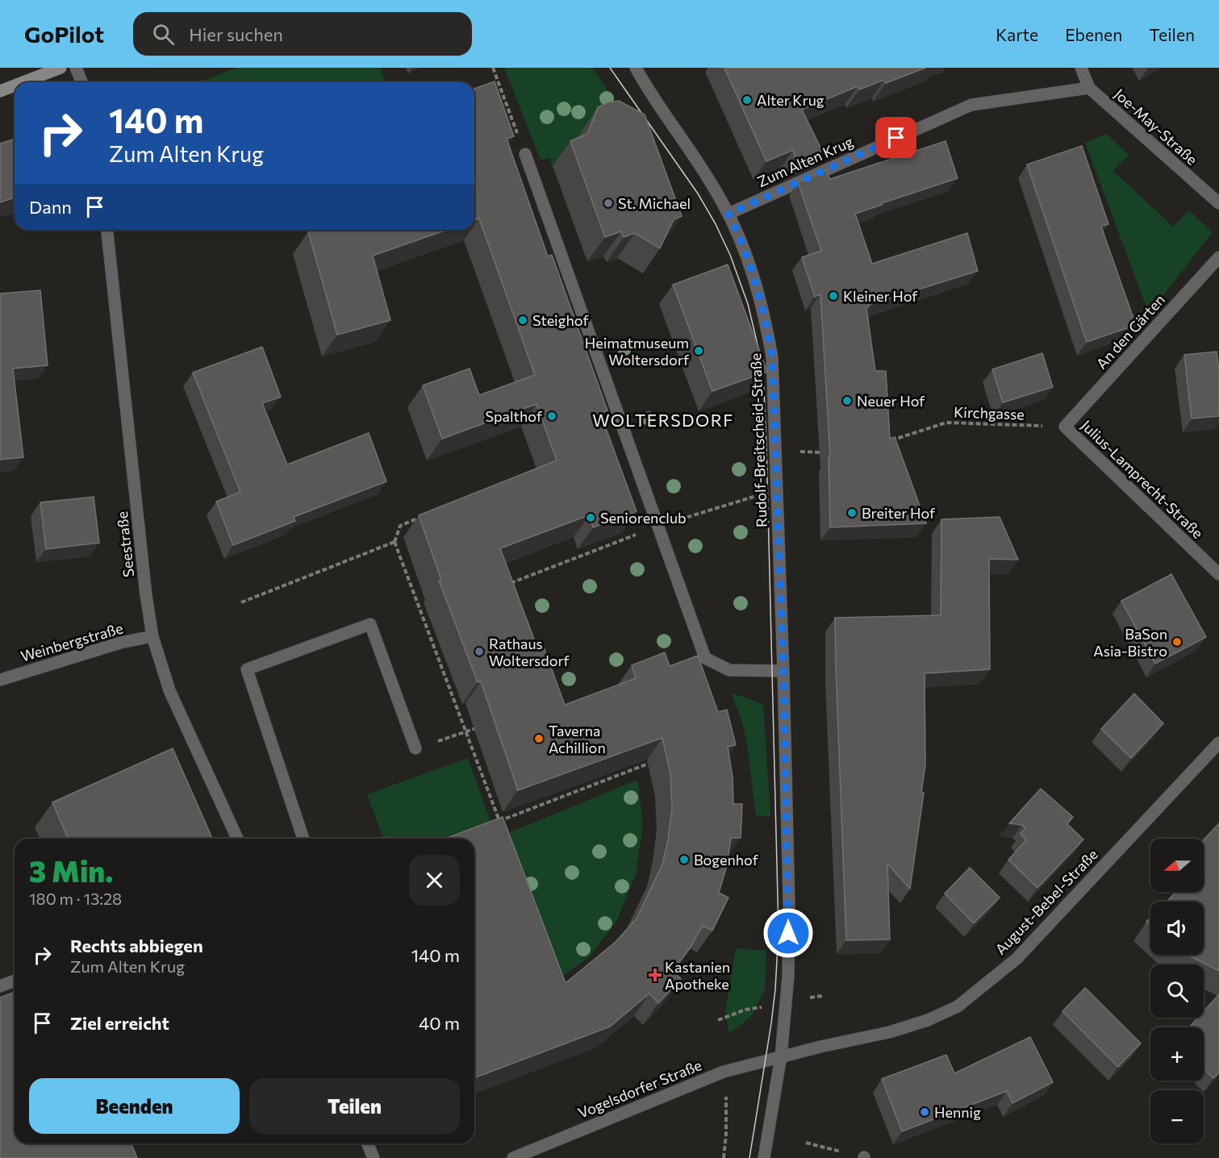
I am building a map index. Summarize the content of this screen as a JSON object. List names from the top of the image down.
{
  "streets": {
    "street": [
      "Joe-May-Straße",
      "Zum Alten Krug",
      "An den Gärten",
      "Rudolf-Breitscheid-Straße",
      "Julius-Lamprecht-Straße",
      "Seestraße",
      "Weinbergstraße",
      "August-Bebel-Straße",
      "Vogelsdorfer Straße"
    ],
    "path": ["Kirchgasse"]
  },
  "crossings": [
    ["Joe-May-Straße", "Zum Alten Krug"],
    ["Zum Alten Krug", "Rudolf-Breitscheid-Straße"],
    ["An den Gärten", "Kirchgasse"],
    ["An den Gärten", "Julius-Lamprecht-Straße"],
    ["Kirchgasse", "Julius-Lamprecht-Straße"],
    ["Rudolf-Breitscheid-Straße", "August-Bebel-Straße"],
    ["Rudolf-Breitscheid-Straße", "Vogelsdorfer Straße"],
    ["Seestraße", "Weinbergstraße"],
    ["August-Bebel-Straße", "Vogelsdorfer Straße"]
  ],
  "districts": ["WOLTERSDORF"],
  "places": {
    "other": [
      "Alter Krug",
      "St. Michael",
      "Kleiner Hof",
      "Steighof",
      "Heimatmuseum Woltersdorf",
      "Neuer Hof",
      "Spalthof",
      "Breiter Hof",
      "Seniorenclub",
      "BaSon Asia-Bistro",
      "Rathaus Woltersdorf",
      "Taverna Achillion",
      "Bogenhof",
      "Hennig"
    ],
    "health": ["Kastanien Apotheke"]
  },
  "north": "left",
  "page": {
    "header": "GoPilot",
    "search": "Hier suchen",
    "nav": ["Karte", "Ebenen", "Teilen"],
    "turn": ["140 m", "Zum Alten Krug"],
    "then": "Dann",
    "map_buttons": ["+", "−"],
    "heading": ["3 Min.", "180 m · 13:28"],
    "list": [
      {
        "name": "Rechts abbiegen",
        "note": "Zum Alten Krug",
        "value": "140 m"
      },
      {
        "name": "Ziel erreicht",
        "value": "40 m"
      }
    ],
    "buttons": ["Beenden", "Teilen"]
  }
}
